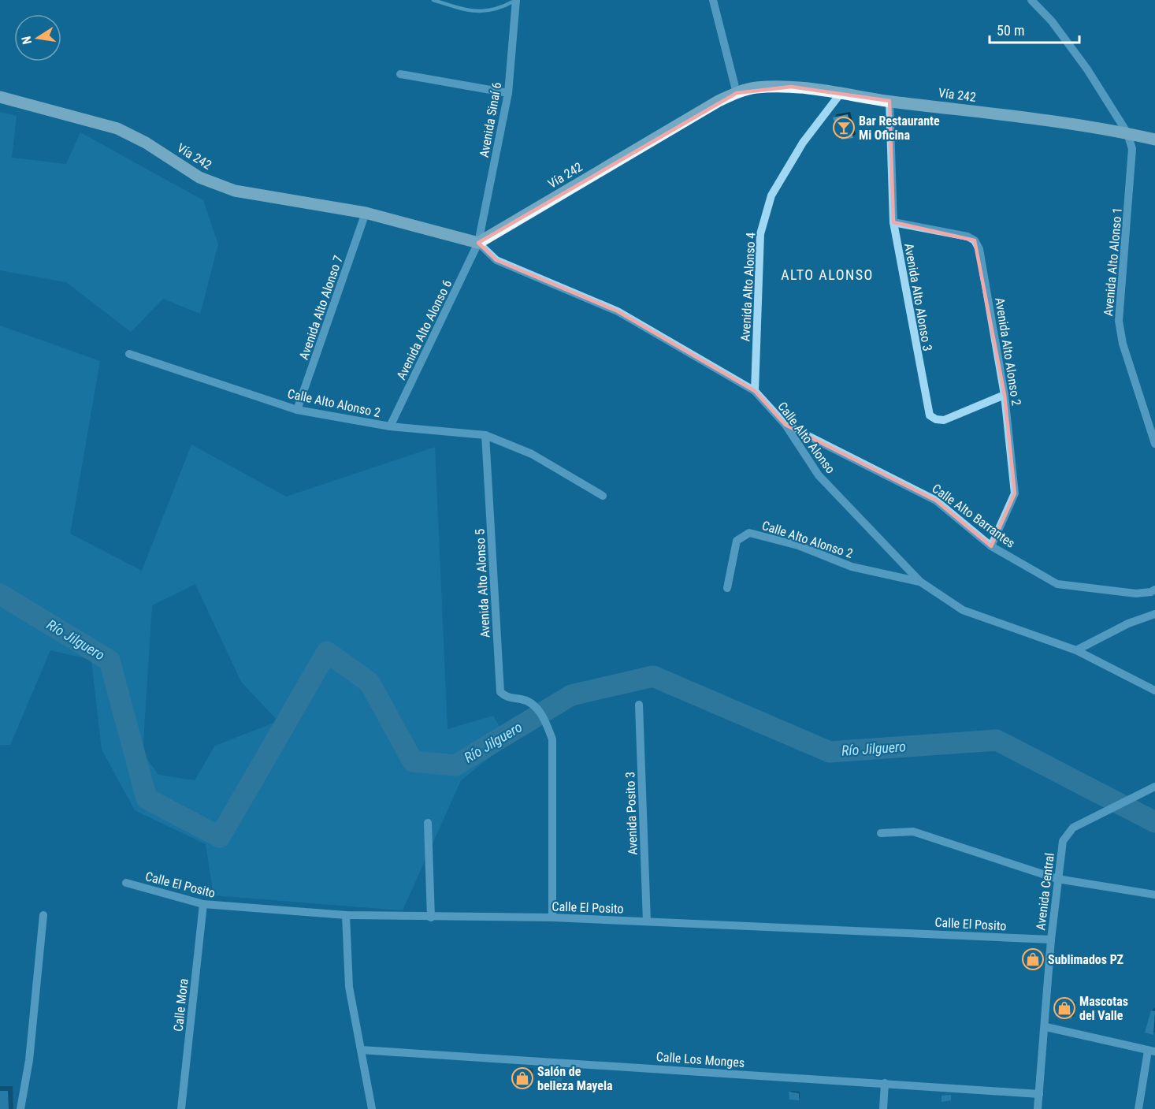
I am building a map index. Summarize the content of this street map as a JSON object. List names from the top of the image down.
{
  "streets": {
    "main road": ["Vía 242"],
    "street": [
      "Avenida Sinaí 6",
      "Avenida Alto Alonso 1",
      "Avenida Alto Alonso 4",
      "Avenida Alto Alonso 3",
      "Avenida Alto Alonso 7",
      "Avenida Alto Alonso 6",
      "Avenida Alto Alonso 2",
      "Calle Alto Alonso 2",
      "Calle Alto Alonso",
      "Calle Alto Barrantes",
      "Avenida Alto Alonso 5",
      "Avenida Posito 3",
      "Calle El Posito",
      "Avenida Central",
      "Calle Mora",
      "Calle Los Monges"
    ]
  },
  "crossings": [
    ["Vía 242", "Avenida Sinaí 6"],
    ["Vía 242", "Avenida Alto Alonso 1"],
    ["Vía 242", "Avenida Alto Alonso 4"],
    ["Vía 242", "Avenida Alto Alonso 3"],
    ["Vía 242", "Avenida Alto Alonso 7"],
    ["Vía 242", "Avenida Alto Alonso 6"],
    ["Vía 242", "Calle Alto Alonso"],
    ["Avenida Sinaí 6", "Avenida Alto Alonso 6"],
    ["Avenida Sinaí 6", "Calle Alto Alonso"],
    ["Avenida Alto Alonso 4", "Calle Alto Alonso"],
    ["Avenida Alto Alonso 3", "Avenida Alto Alonso 2"],
    ["Avenida Alto Alonso 7", "Calle Alto Alonso 2"],
    ["Avenida Alto Alonso 6", "Calle Alto Alonso 2"],
    ["Avenida Alto Alonso 6", "Calle Alto Alonso"],
    ["Avenida Alto Alonso 2", "Calle Alto Barrantes"],
    ["Calle Alto Alonso 2", "Calle Alto Alonso"],
    ["Calle Alto Alonso 2", "Avenida Alto Alonso 5"],
    ["Calle Alto Alonso", "Calle Alto Barrantes"],
    ["Avenida Alto Alonso 5", "Calle El Posito"],
    ["Avenida Posito 3", "Calle El Posito"],
    ["Calle El Posito", "Avenida Central"],
    ["Calle El Posito", "Calle Mora"],
    ["Avenida Central", "Calle Los Monges"]
  ],
  "districts": ["ALTO ALONSO"],
  "water": ["Río Jilguero"],
  "places": {
    "bar": ["Bar Restaurante Mi Oficina"],
    "shop": ["Sublimados PZ", "Mascotas del Valle", "Salón de belleza Mayela"]
  },
  "scale_bar": "50 m",
  "north": "left"
}
